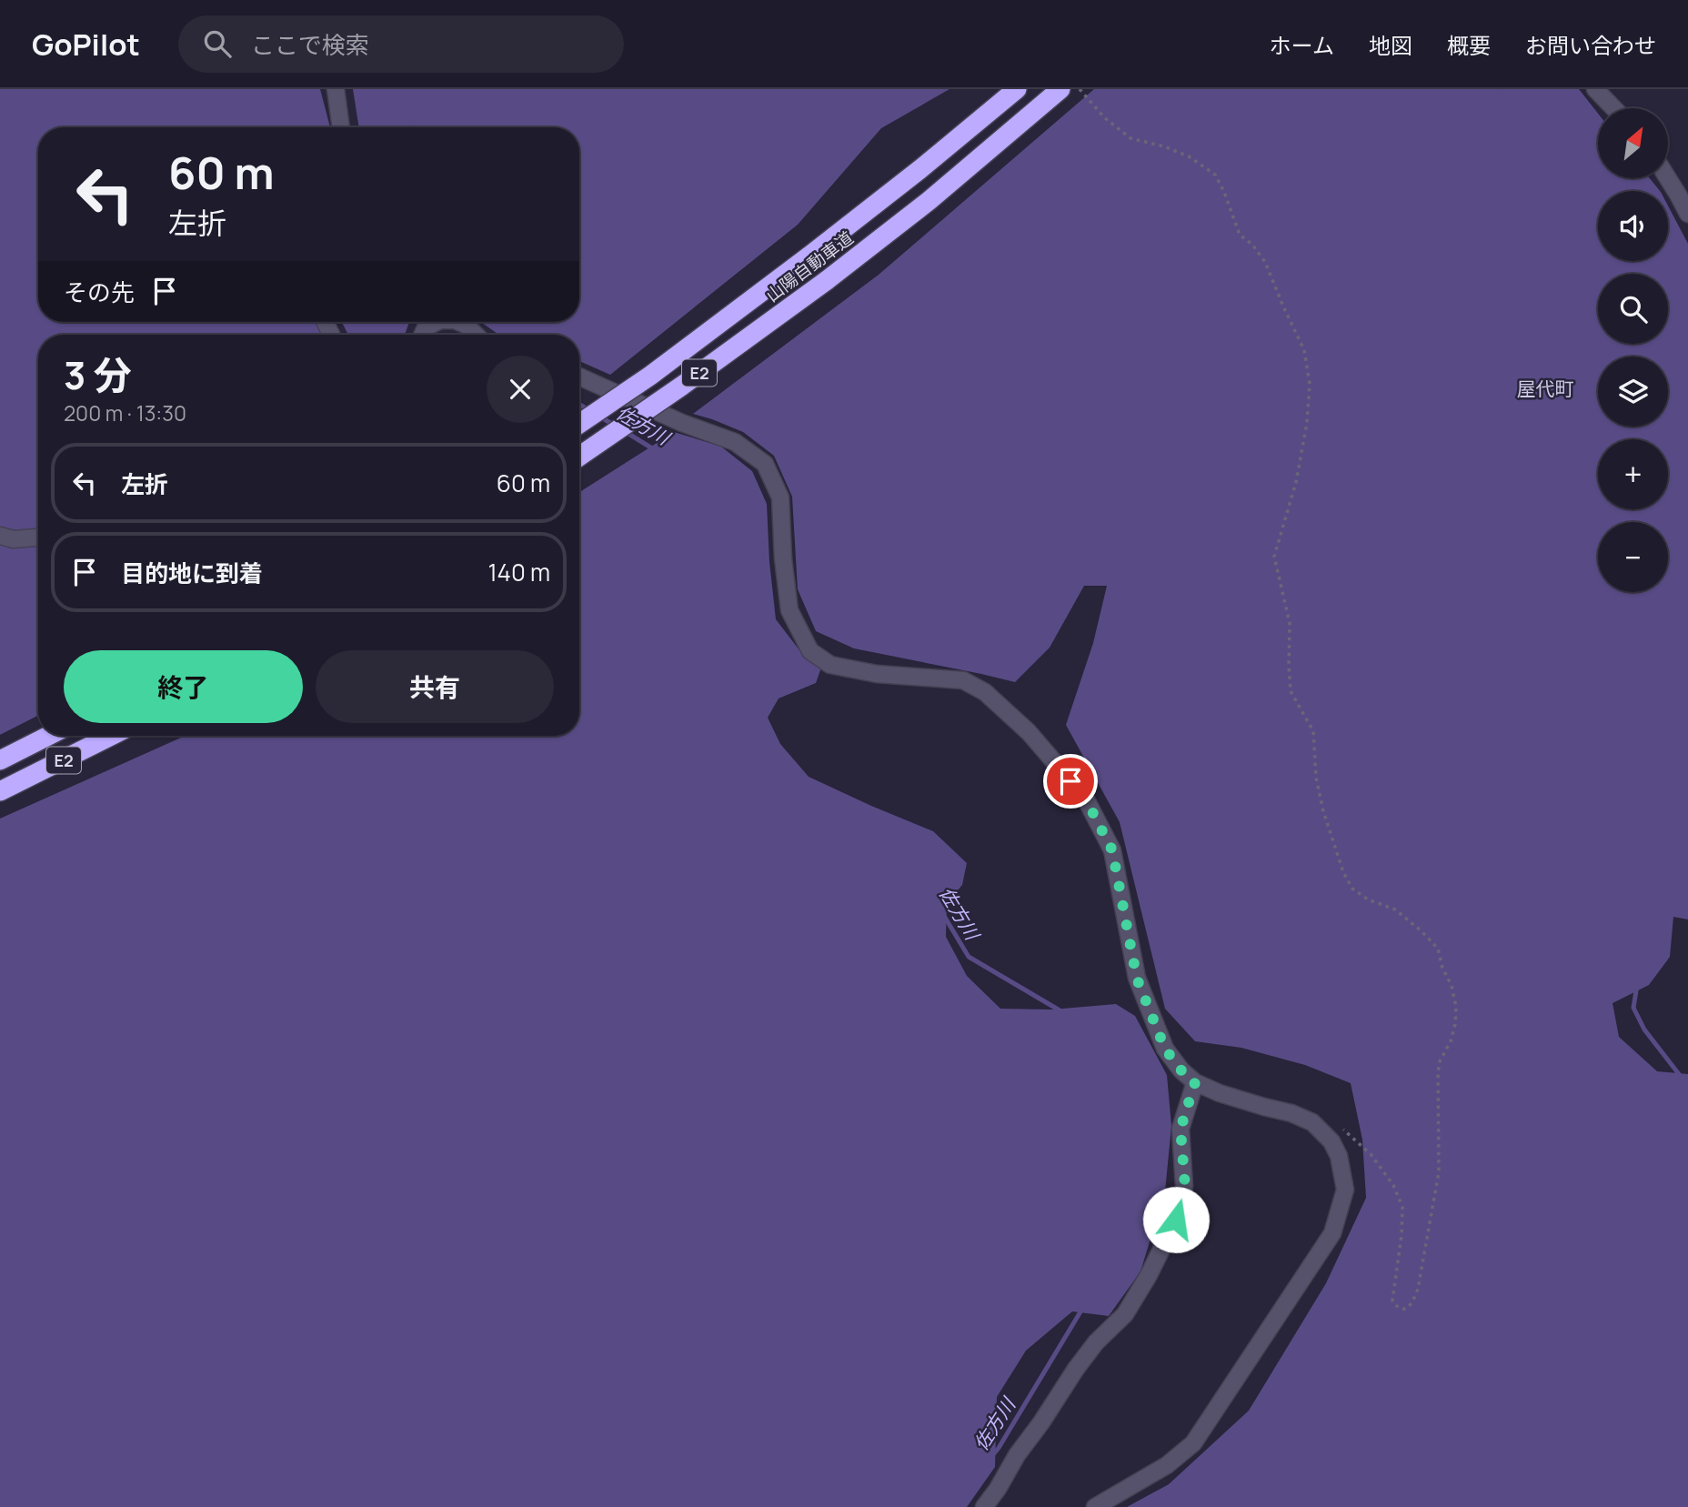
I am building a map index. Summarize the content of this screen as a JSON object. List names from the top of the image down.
{
  "streets": {
    "highway": ["山陽自動車道", "E2"]
  },
  "districts": ["屋代町"],
  "water": ["佐方川"],
  "north": "top right",
  "page": {
    "header": "GoPilot",
    "search": "ここで検索",
    "nav": [
      "ホーム",
      "地図",
      "概要",
      "お問い合わせ"
    ],
    "map_buttons": ["+", "−"],
    "turn": ["60 m", "左折"],
    "then": "その先",
    "heading": ["3 分", "200 m · 13:30"],
    "list": [
      {
        "name": "左折",
        "value": "60 m"
      },
      {
        "name": "目的地に到着",
        "value": "140 m"
      }
    ],
    "buttons": ["終了", "共有"]
  }
}
